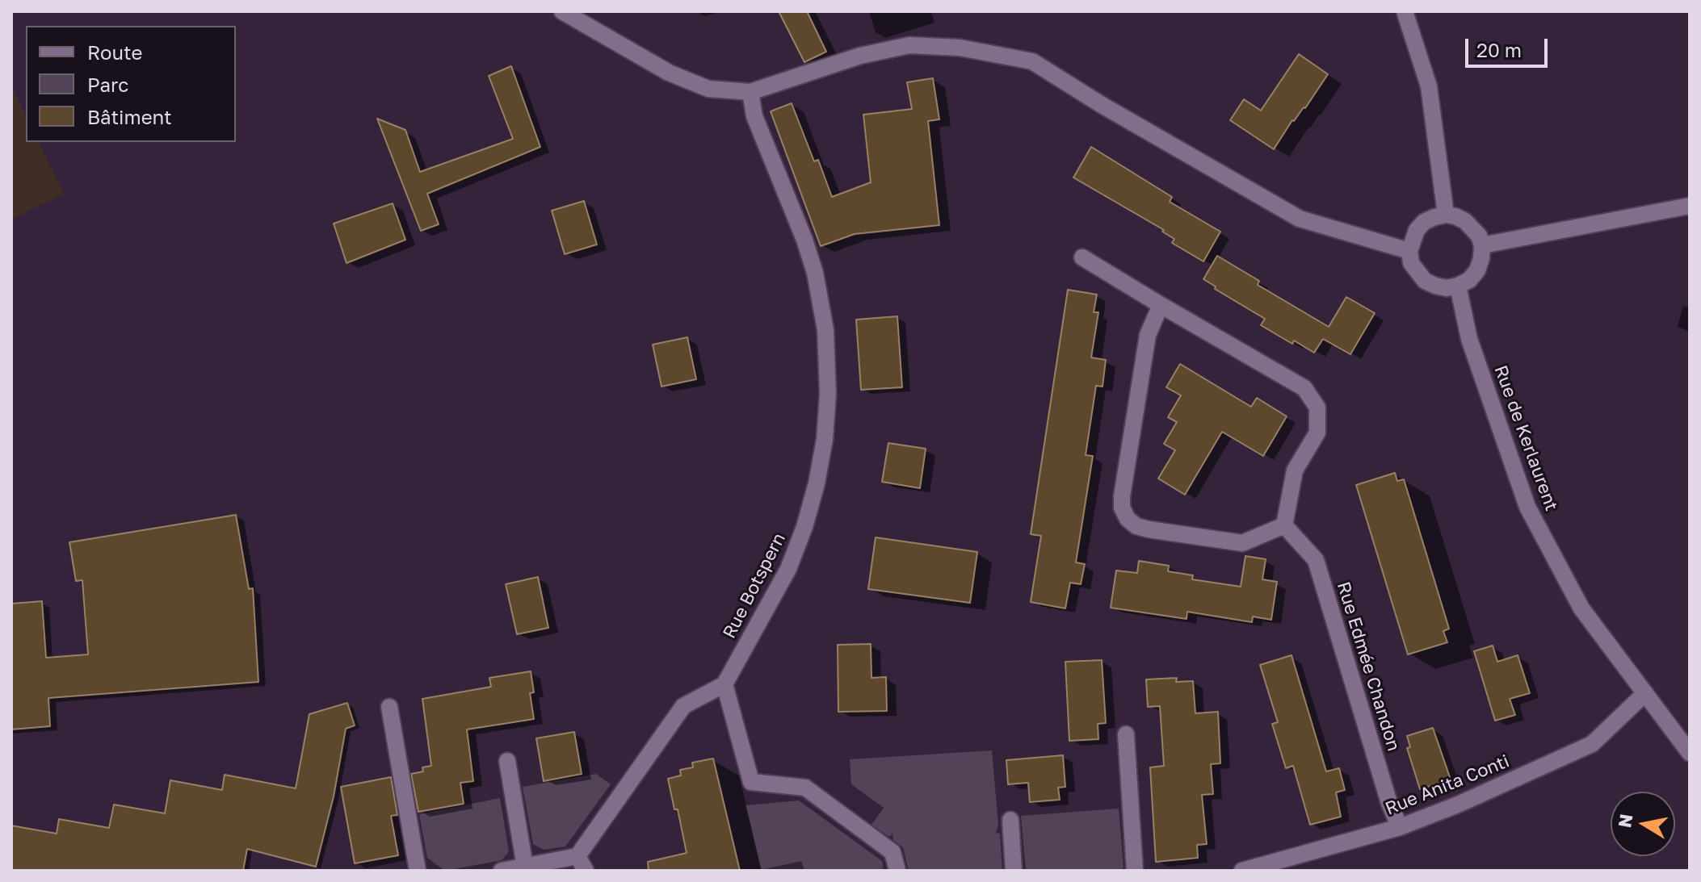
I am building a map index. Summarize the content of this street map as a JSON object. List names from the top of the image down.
{
  "streets": {
    "street": [
      "Rue de Kerlaurent",
      "Rue Botspern",
      "Rue Edmée Chandon",
      "Rue Anita Conti"
    ]
  },
  "crossings": [
    ["Rue de Kerlaurent", "Rue Anita Conti"],
    ["Rue Edmée Chandon", "Rue Anita Conti"]
  ],
  "legend": ["Route", "Parc", "Bâtiment"],
  "scale_bar": "20 m",
  "north": "left"
}
